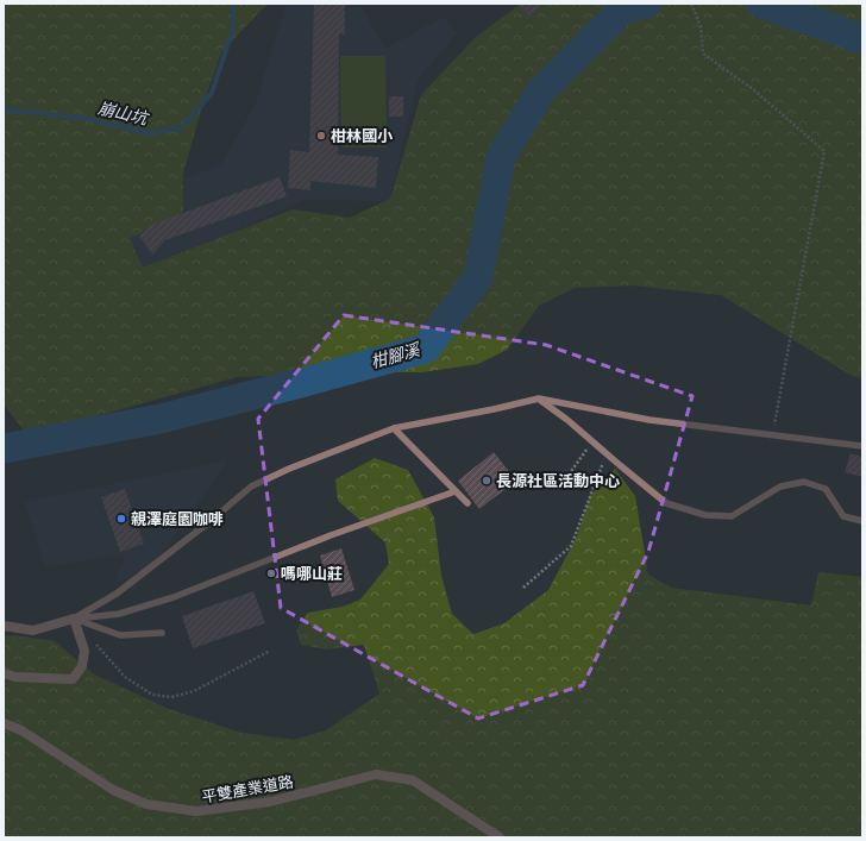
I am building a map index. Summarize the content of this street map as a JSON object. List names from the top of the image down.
{
  "streets": {
    "street": ["平雙產業道路"]
  },
  "water": ["崩山坑", "柑腳溪"],
  "places": [
    "柑林國小",
    "長源社區活動中心",
    "親澤庭園咖啡",
    "嗎哪山莊"
  ]
}
